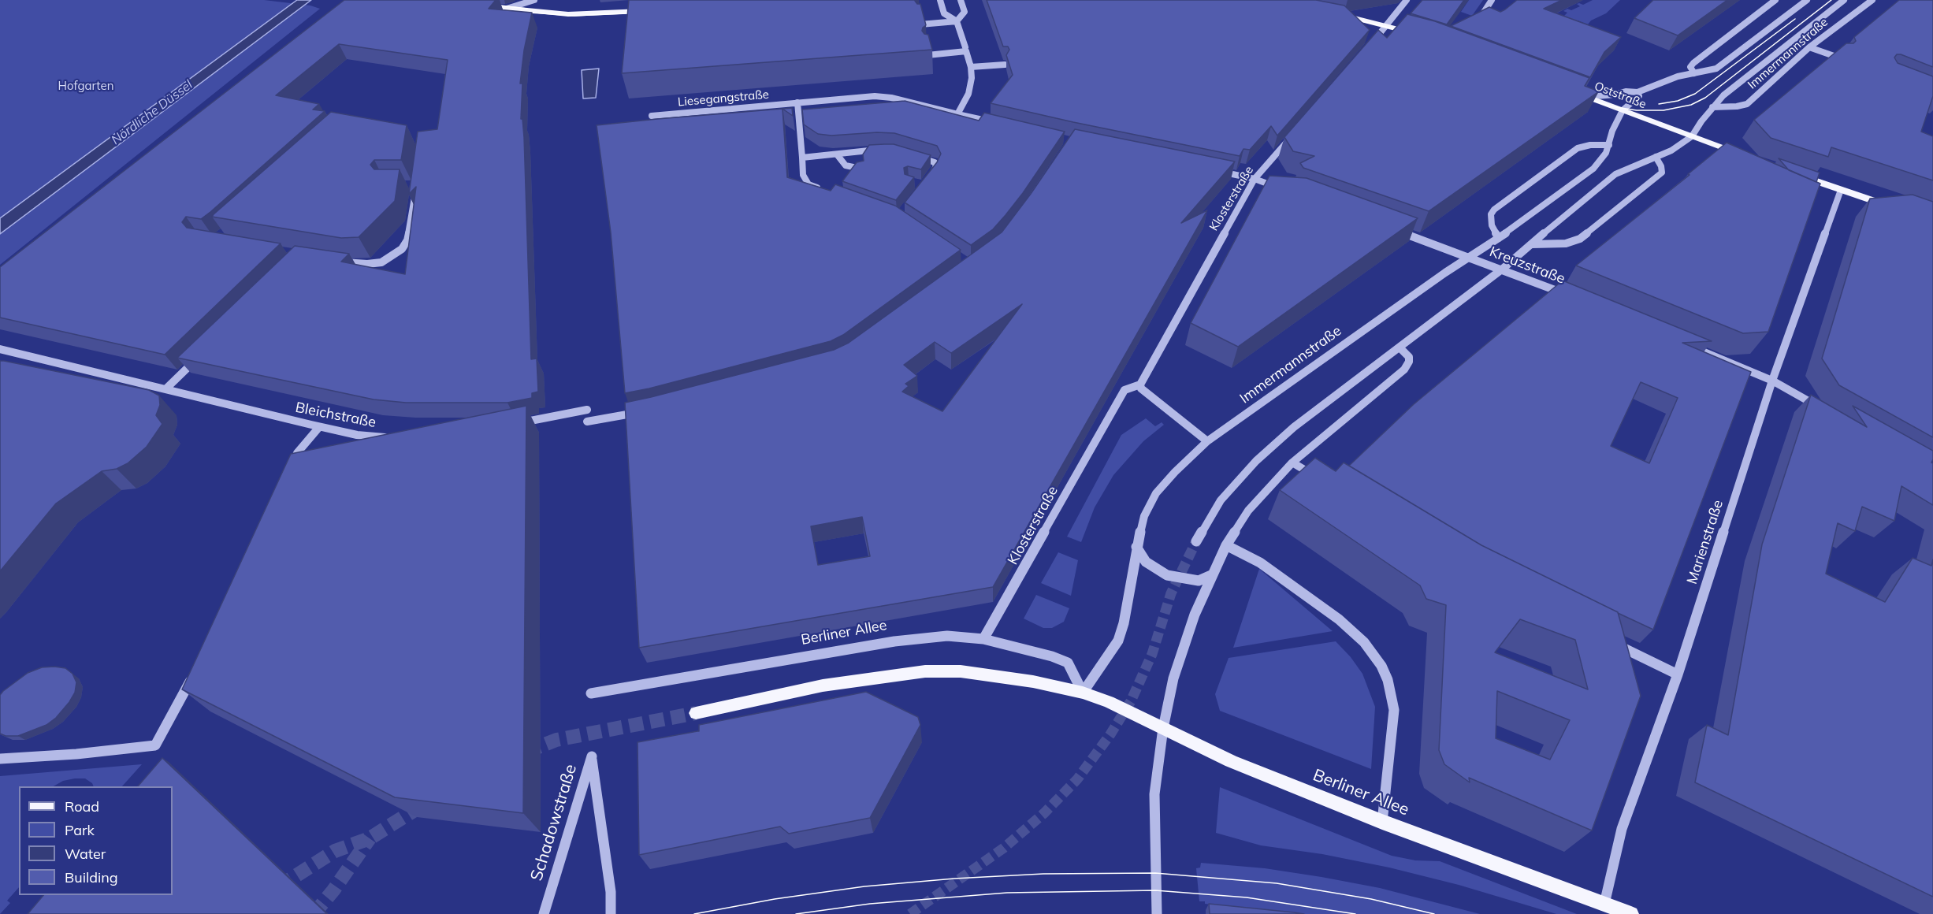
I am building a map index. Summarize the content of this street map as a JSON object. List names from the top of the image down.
{
  "streets": {
    "main road": ["Oststraße", "Berliner Allee"],
    "street": [
      "Immermannstraße",
      "Liesegangstraße",
      "Klosterstraße",
      "Kreuzstraße",
      "Bleichstraße",
      "Marienstraße",
      "Schadowstraße"
    ]
  },
  "crossings": [
    ["Immermannstraße", "Oststraße"],
    ["Immermannstraße", "Kreuzstraße"],
    ["Immermannstraße", "Berliner Allee"],
    ["Klosterstraße", "Berliner Allee"],
    ["Marienstraße", "Berliner Allee"]
  ],
  "water": ["Nördliche Düssel"],
  "parks": ["Hofgarten"],
  "legend": [
    "Road",
    "Park",
    "Water",
    "Building"
  ]
}
